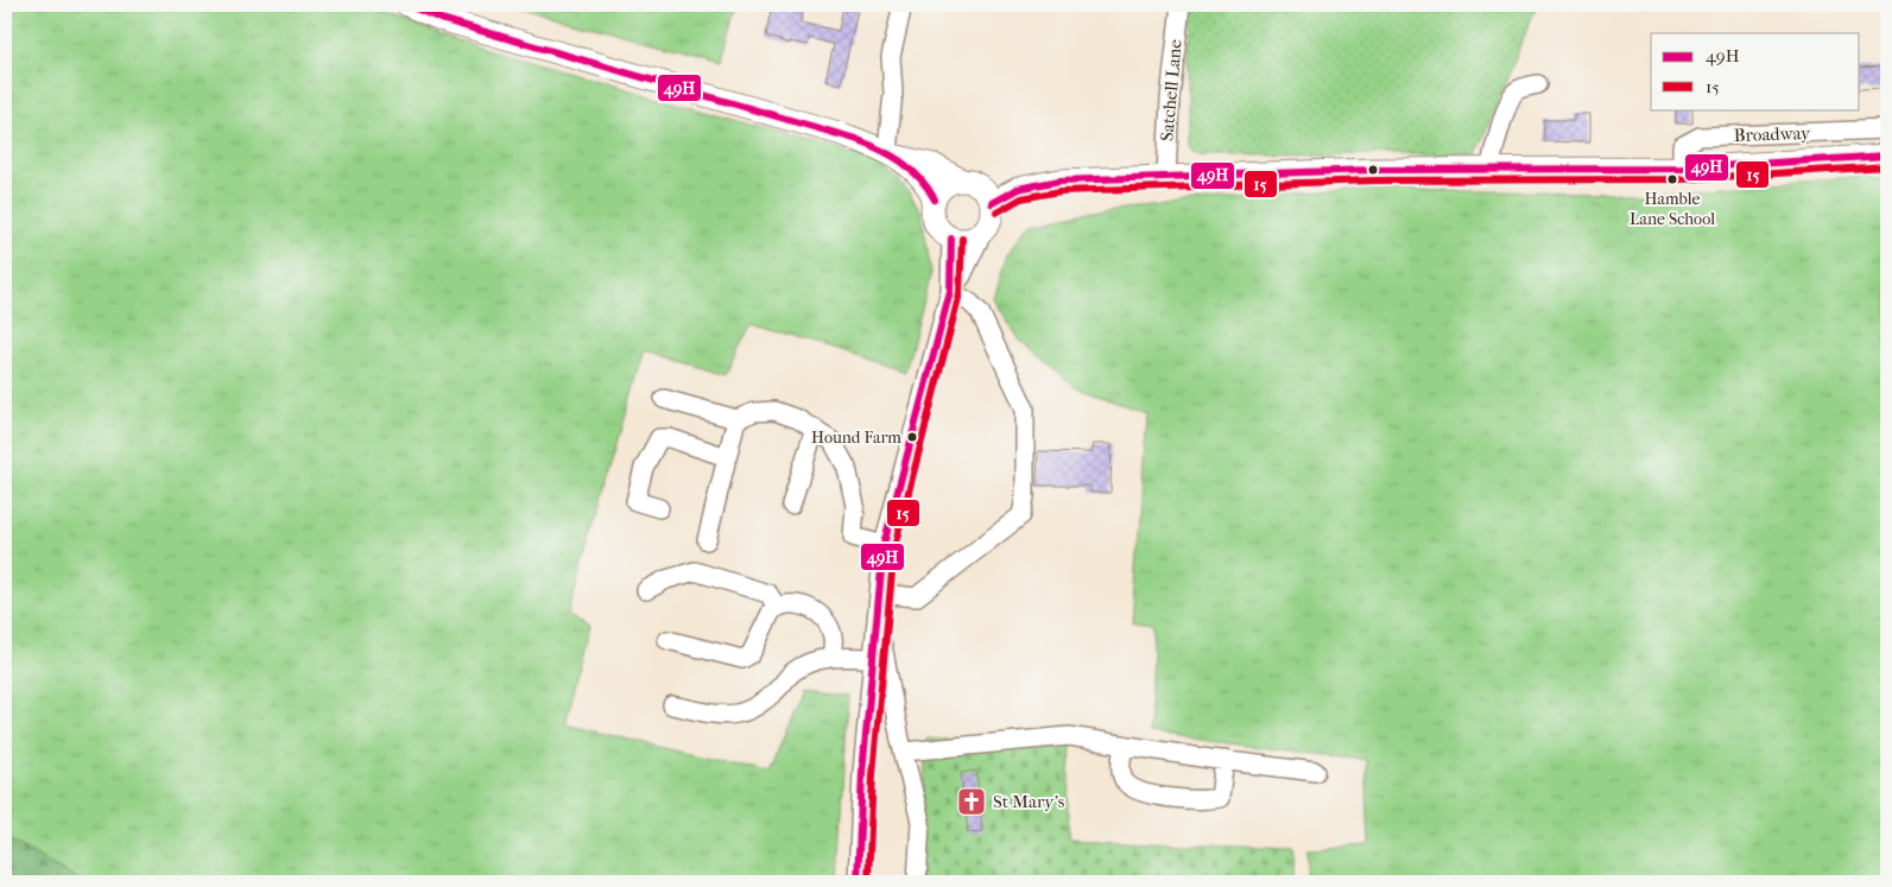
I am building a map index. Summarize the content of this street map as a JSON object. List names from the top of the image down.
{
  "streets": {
    "street": ["Satchell Lane", "Broadway"]
  },
  "places": {
    "other": ["Hamble Lane School", "Hound Farm"],
    "church": ["St Mary's"]
  },
  "lines": ["transit line 49H", "transit line 15"],
  "legend": ["49H", "15"]
}
